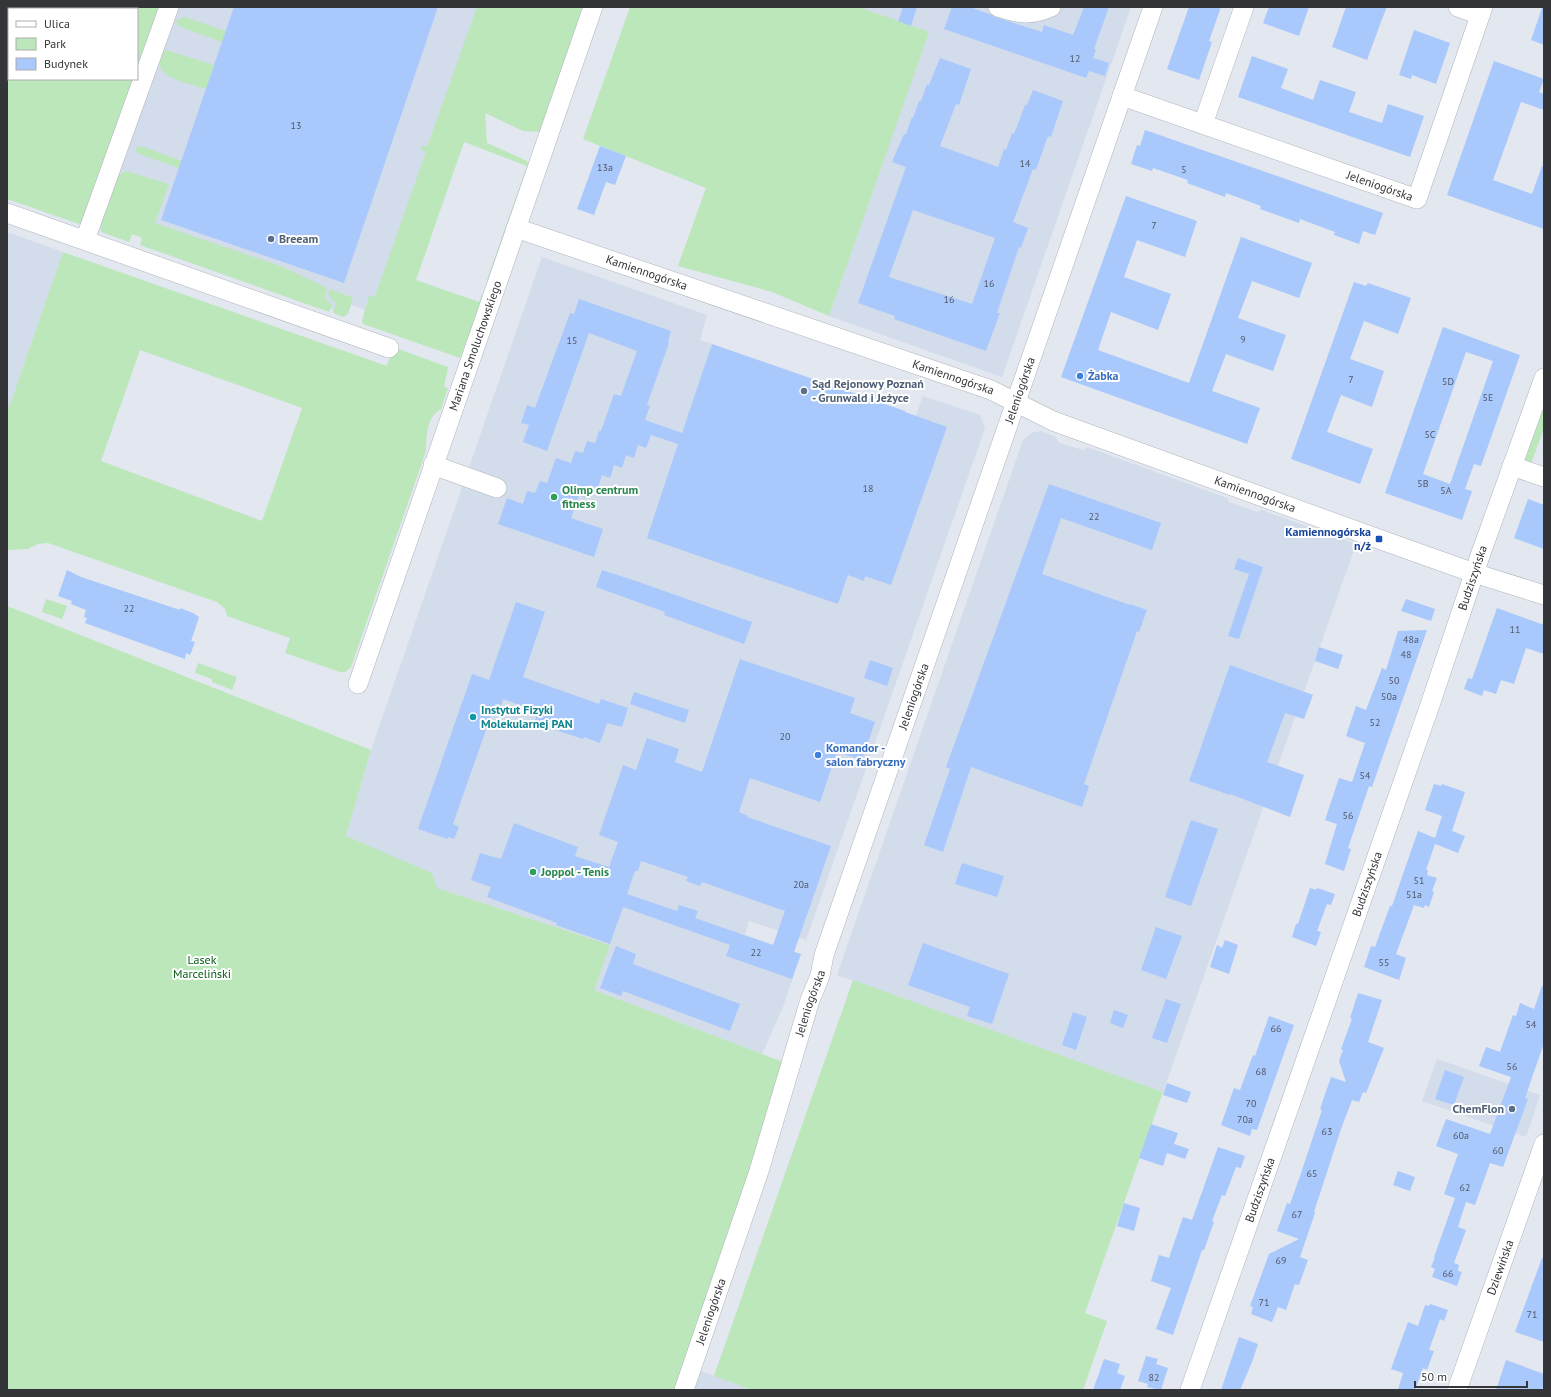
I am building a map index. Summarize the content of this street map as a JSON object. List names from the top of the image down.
{
  "streets": {
    "street": [
      "Jeleniogórska",
      "Kamiennogórska",
      "Mariana Smoluchowskiego",
      "Budziszyńska",
      "Dziewińska"
    ]
  },
  "crossings": [
    ["Jeleniogórska", "Kamiennogórska"],
    ["Kamiennogórska", "Mariana Smoluchowskiego"],
    ["Kamiennogórska", "Budziszyńska"]
  ],
  "parks": ["Lasek Marceliński"],
  "places": {
    "other": [
      "Breeam",
      "Żabka",
      "Sąd Rejonowy Poznań - Grunwald i Jeżyce",
      "Olimp centrum fitness",
      "Instytut Fizyki Molekularnej PAN",
      "Komandor - salon fabryczny",
      "Joppol - Tenis",
      "ChemFlon"
    ],
    "transit": ["Kamiennogórska n/ż"]
  },
  "house_numbers": [
    "12",
    "13",
    "14",
    "13a",
    "5",
    "7",
    "16",
    "16",
    "9",
    "15",
    "7",
    "5D",
    "5E",
    "5C",
    "5B",
    "18",
    "5A",
    "22",
    "22",
    "11",
    "48a",
    "48",
    "50",
    "50a",
    "52",
    "20",
    "54",
    "56",
    "51",
    "20a",
    "51a",
    "22",
    "55",
    "54",
    "66",
    "56",
    "68",
    "70",
    "70a",
    "63",
    "60a",
    "60",
    "65",
    "62",
    "67",
    "69",
    "66",
    "71",
    "71",
    "82"
  ],
  "legend": ["Ulica", "Park", "Budynek"],
  "scale_bar": "50 m"
}
